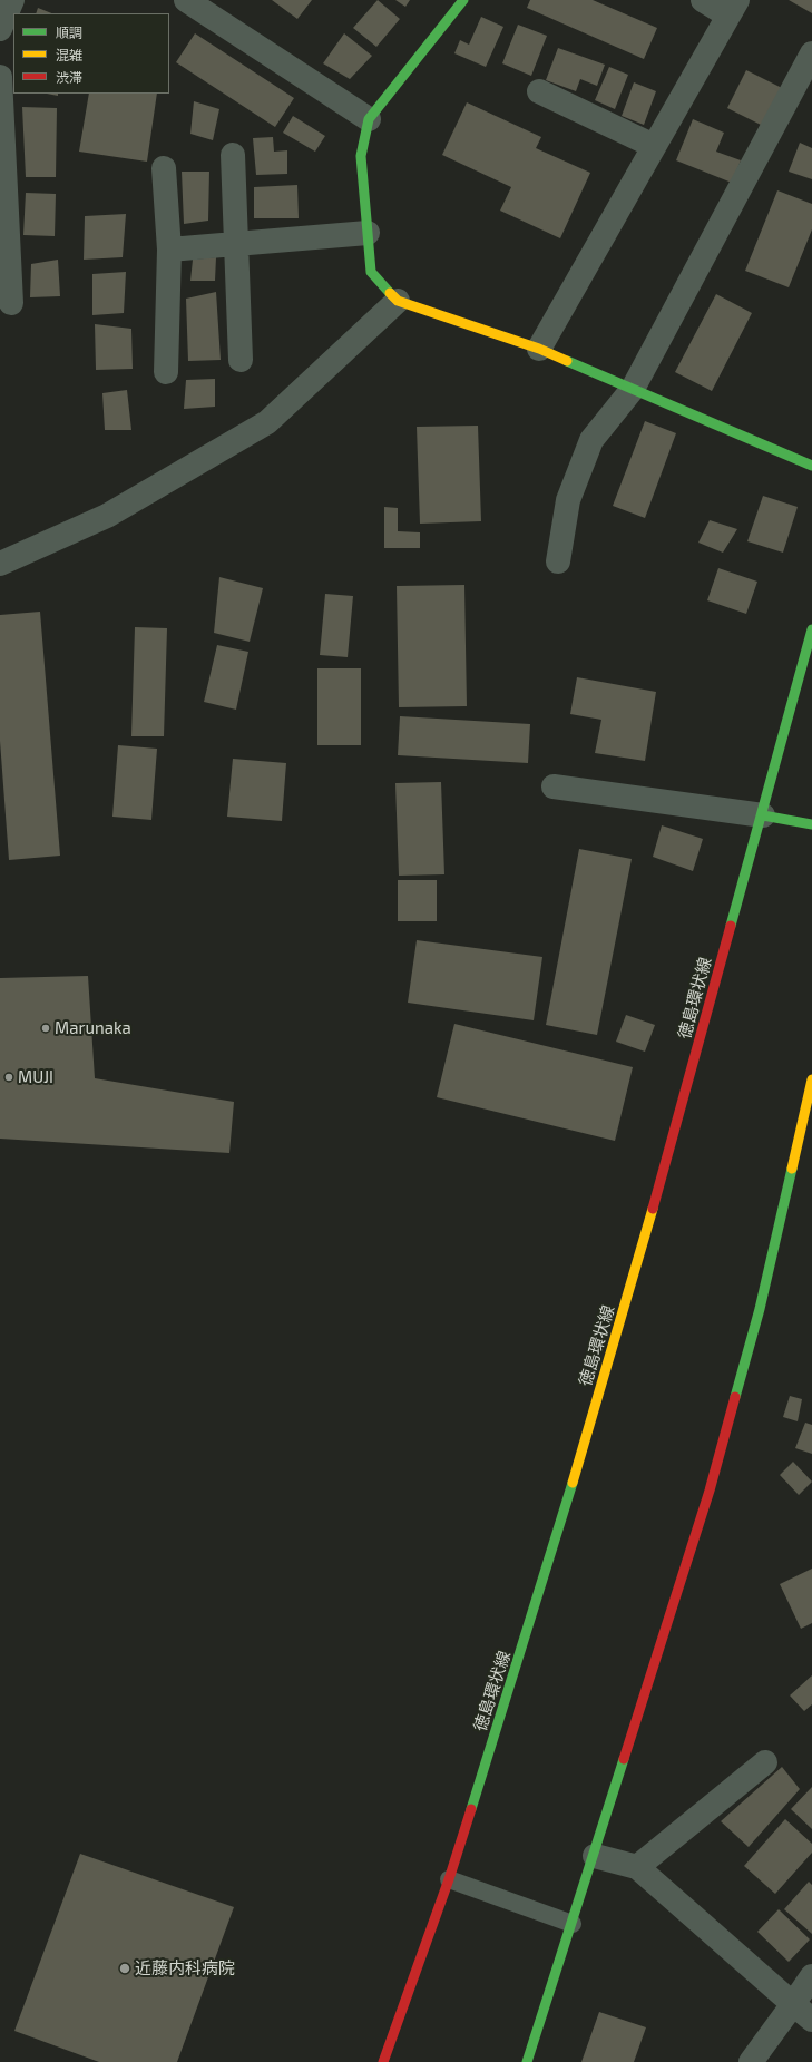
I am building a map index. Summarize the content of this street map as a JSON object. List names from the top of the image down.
{
  "streets": {
    "main road": ["徳島環状線"]
  },
  "places": ["Marunaka", "MUJI", "近藤内科病院"],
  "legend": ["順調", "混雑", "渋滞"]
}
